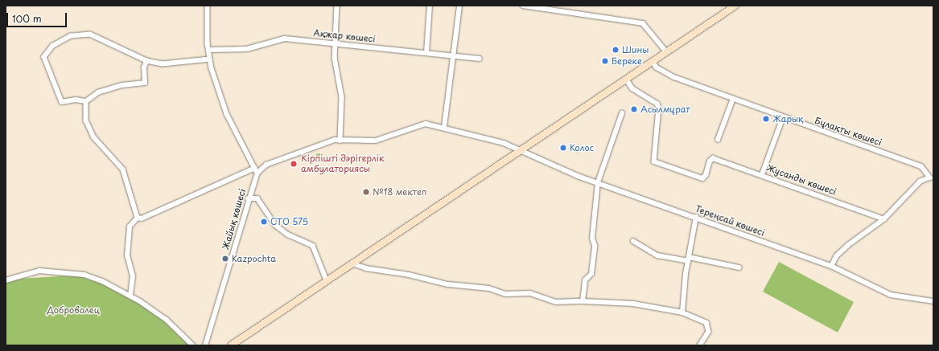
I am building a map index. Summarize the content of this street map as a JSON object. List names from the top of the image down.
{
  "streets": {
    "street": [
      "Ақжар көшесі",
      "Бұлақты көшесі",
      "Жусанды көшесі",
      "Жайық көшесі",
      "Тереңсай көшесі"
    ]
  },
  "crossings": [
    ["Бұлақты көшесі", "Жусанды көшесі"],
    ["Жайық көшесі", "Тереңсай көшесі"]
  ],
  "parks": ["Доброволец"],
  "places": [
    "Шины",
    "Береке",
    "Асылмұрат",
    "Жарық",
    "Колос",
    "Кірпішті дәрігерлік амбулаториясы",
    "№18 мектеп",
    "СТО 575",
    "Kazpochta"
  ],
  "scale_bar": "100 m"
}
